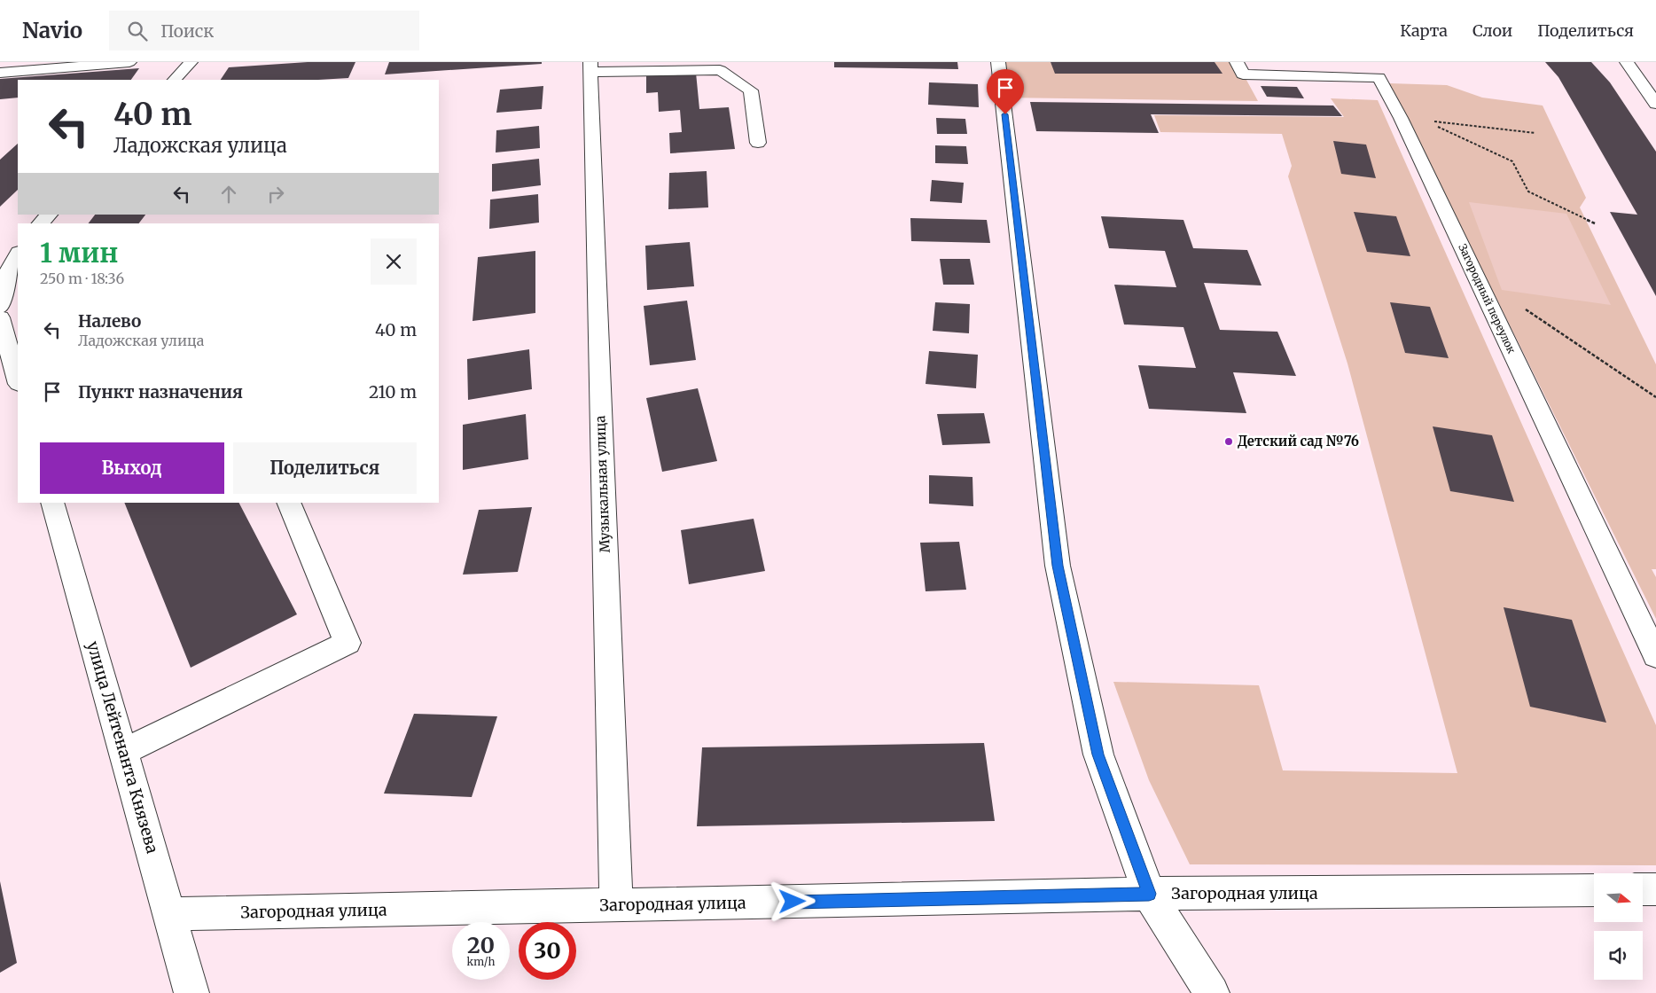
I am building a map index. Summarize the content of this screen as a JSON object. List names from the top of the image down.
{
  "streets": {
    "street": [
      "Загородный переулок",
      "Музыкальная улица",
      "улица Лейтенанта Князева",
      "Загородная улица"
    ]
  },
  "crossings": [
    ["Музыкальная улица", "Загородная улица"],
    ["улица Лейтенанта Князева", "Загородная улица"]
  ],
  "places": ["Детский сад №76"],
  "north": "right",
  "page": {
    "header": "Navio",
    "search": "Поиск",
    "nav": ["Карта", "Слои", "Поделиться"],
    "turn": ["40 m", "Ладожская улица"],
    "heading": ["1 мин", "250 m · 18:36"],
    "list": [
      {
        "name": "Налево",
        "note": "Ладожская улица",
        "value": "40 m"
      },
      {
        "name": "Пункт назначения",
        "value": "210 m"
      }
    ],
    "buttons": ["Выход", "Поделиться"],
    "speed": "20 km/h",
    "limit": "30"
  }
}
